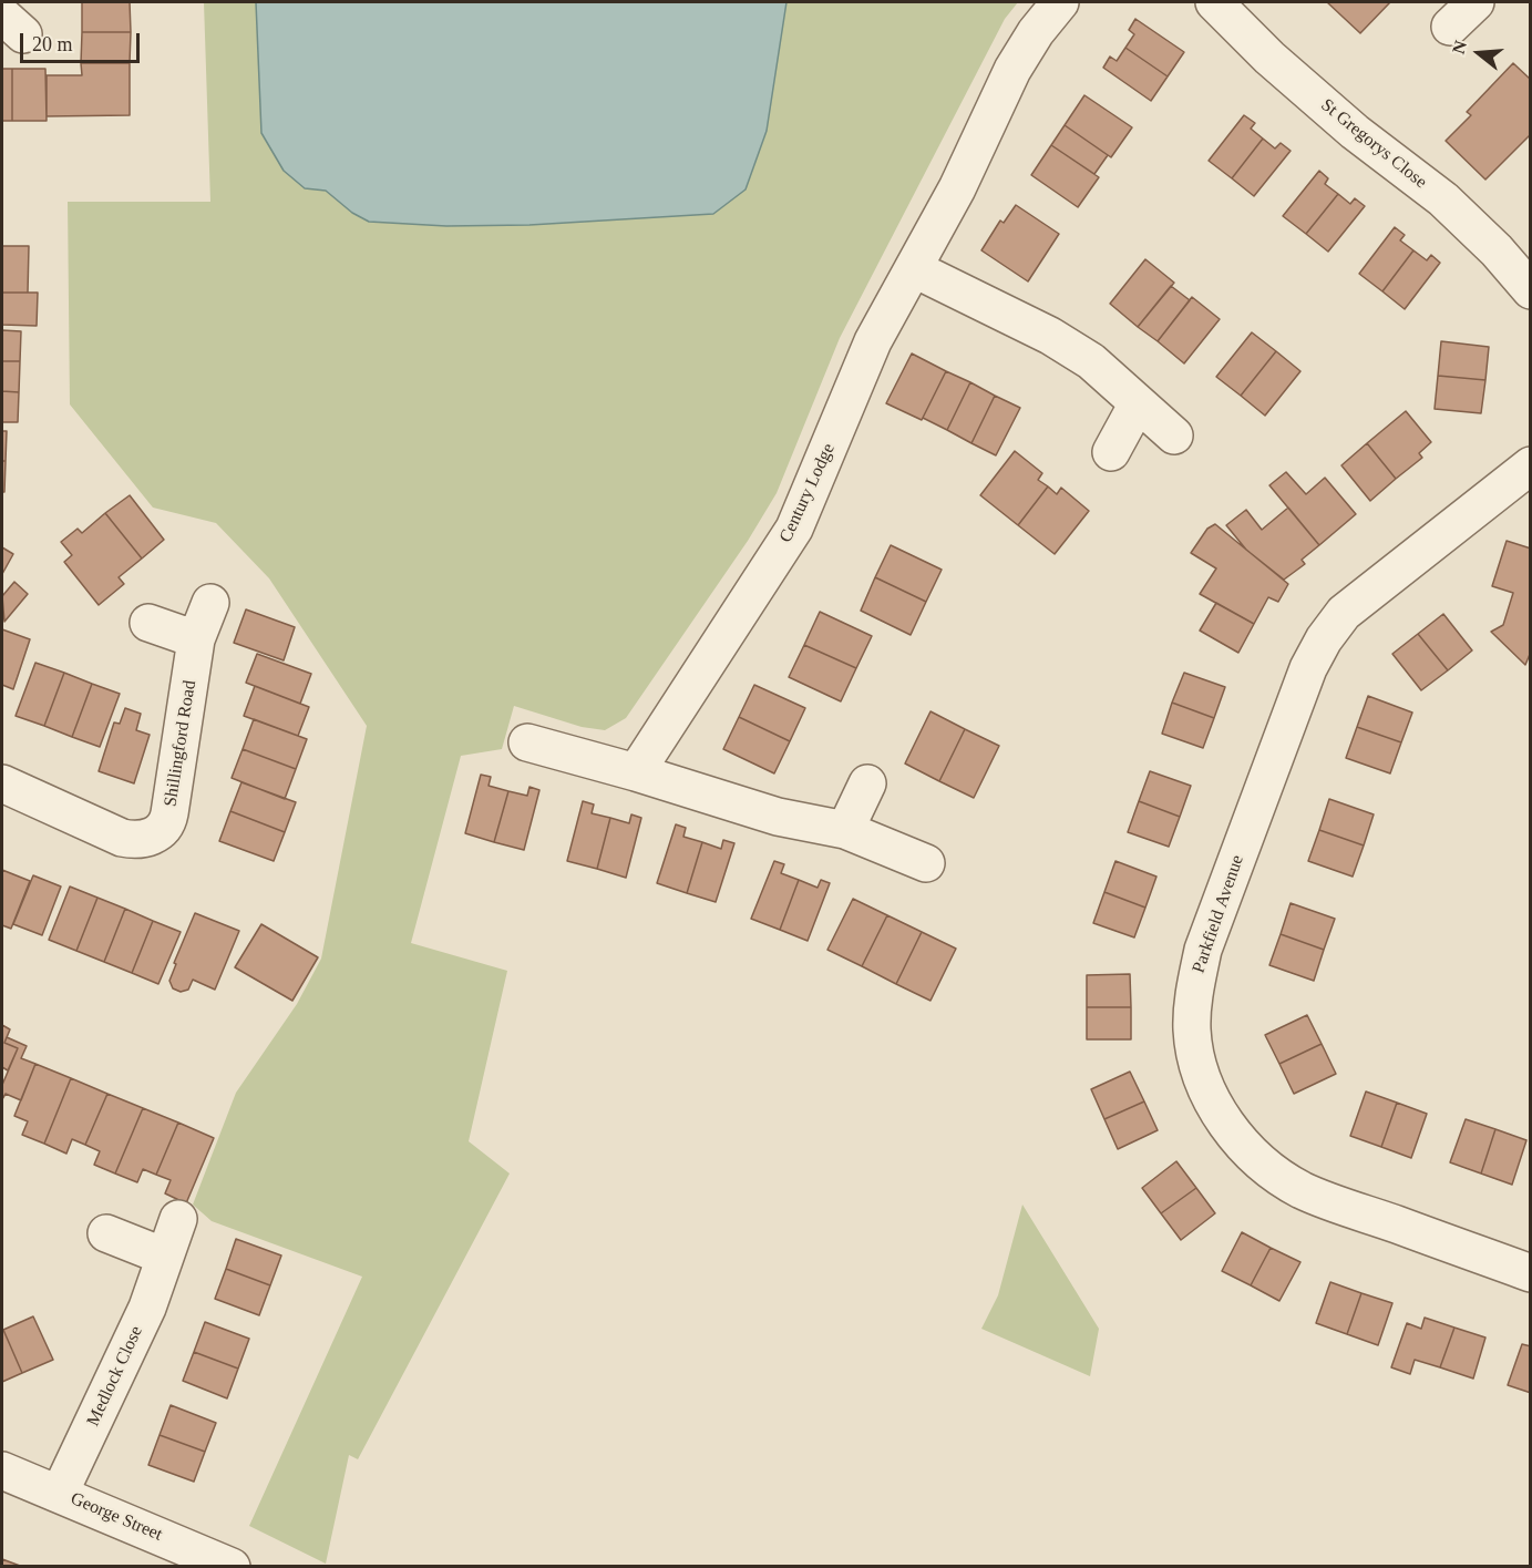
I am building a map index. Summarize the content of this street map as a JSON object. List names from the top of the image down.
{
  "streets": {
    "street": [
      "St Gregorys Close",
      "Century Lodge",
      "Shillingford Road",
      "Parkfield Avenue",
      "Medlock Close",
      "George Street"
    ]
  },
  "crossings": [
    ["Medlock Close", "George Street"]
  ],
  "scale_bar": "20 m",
  "north": "left"
}
